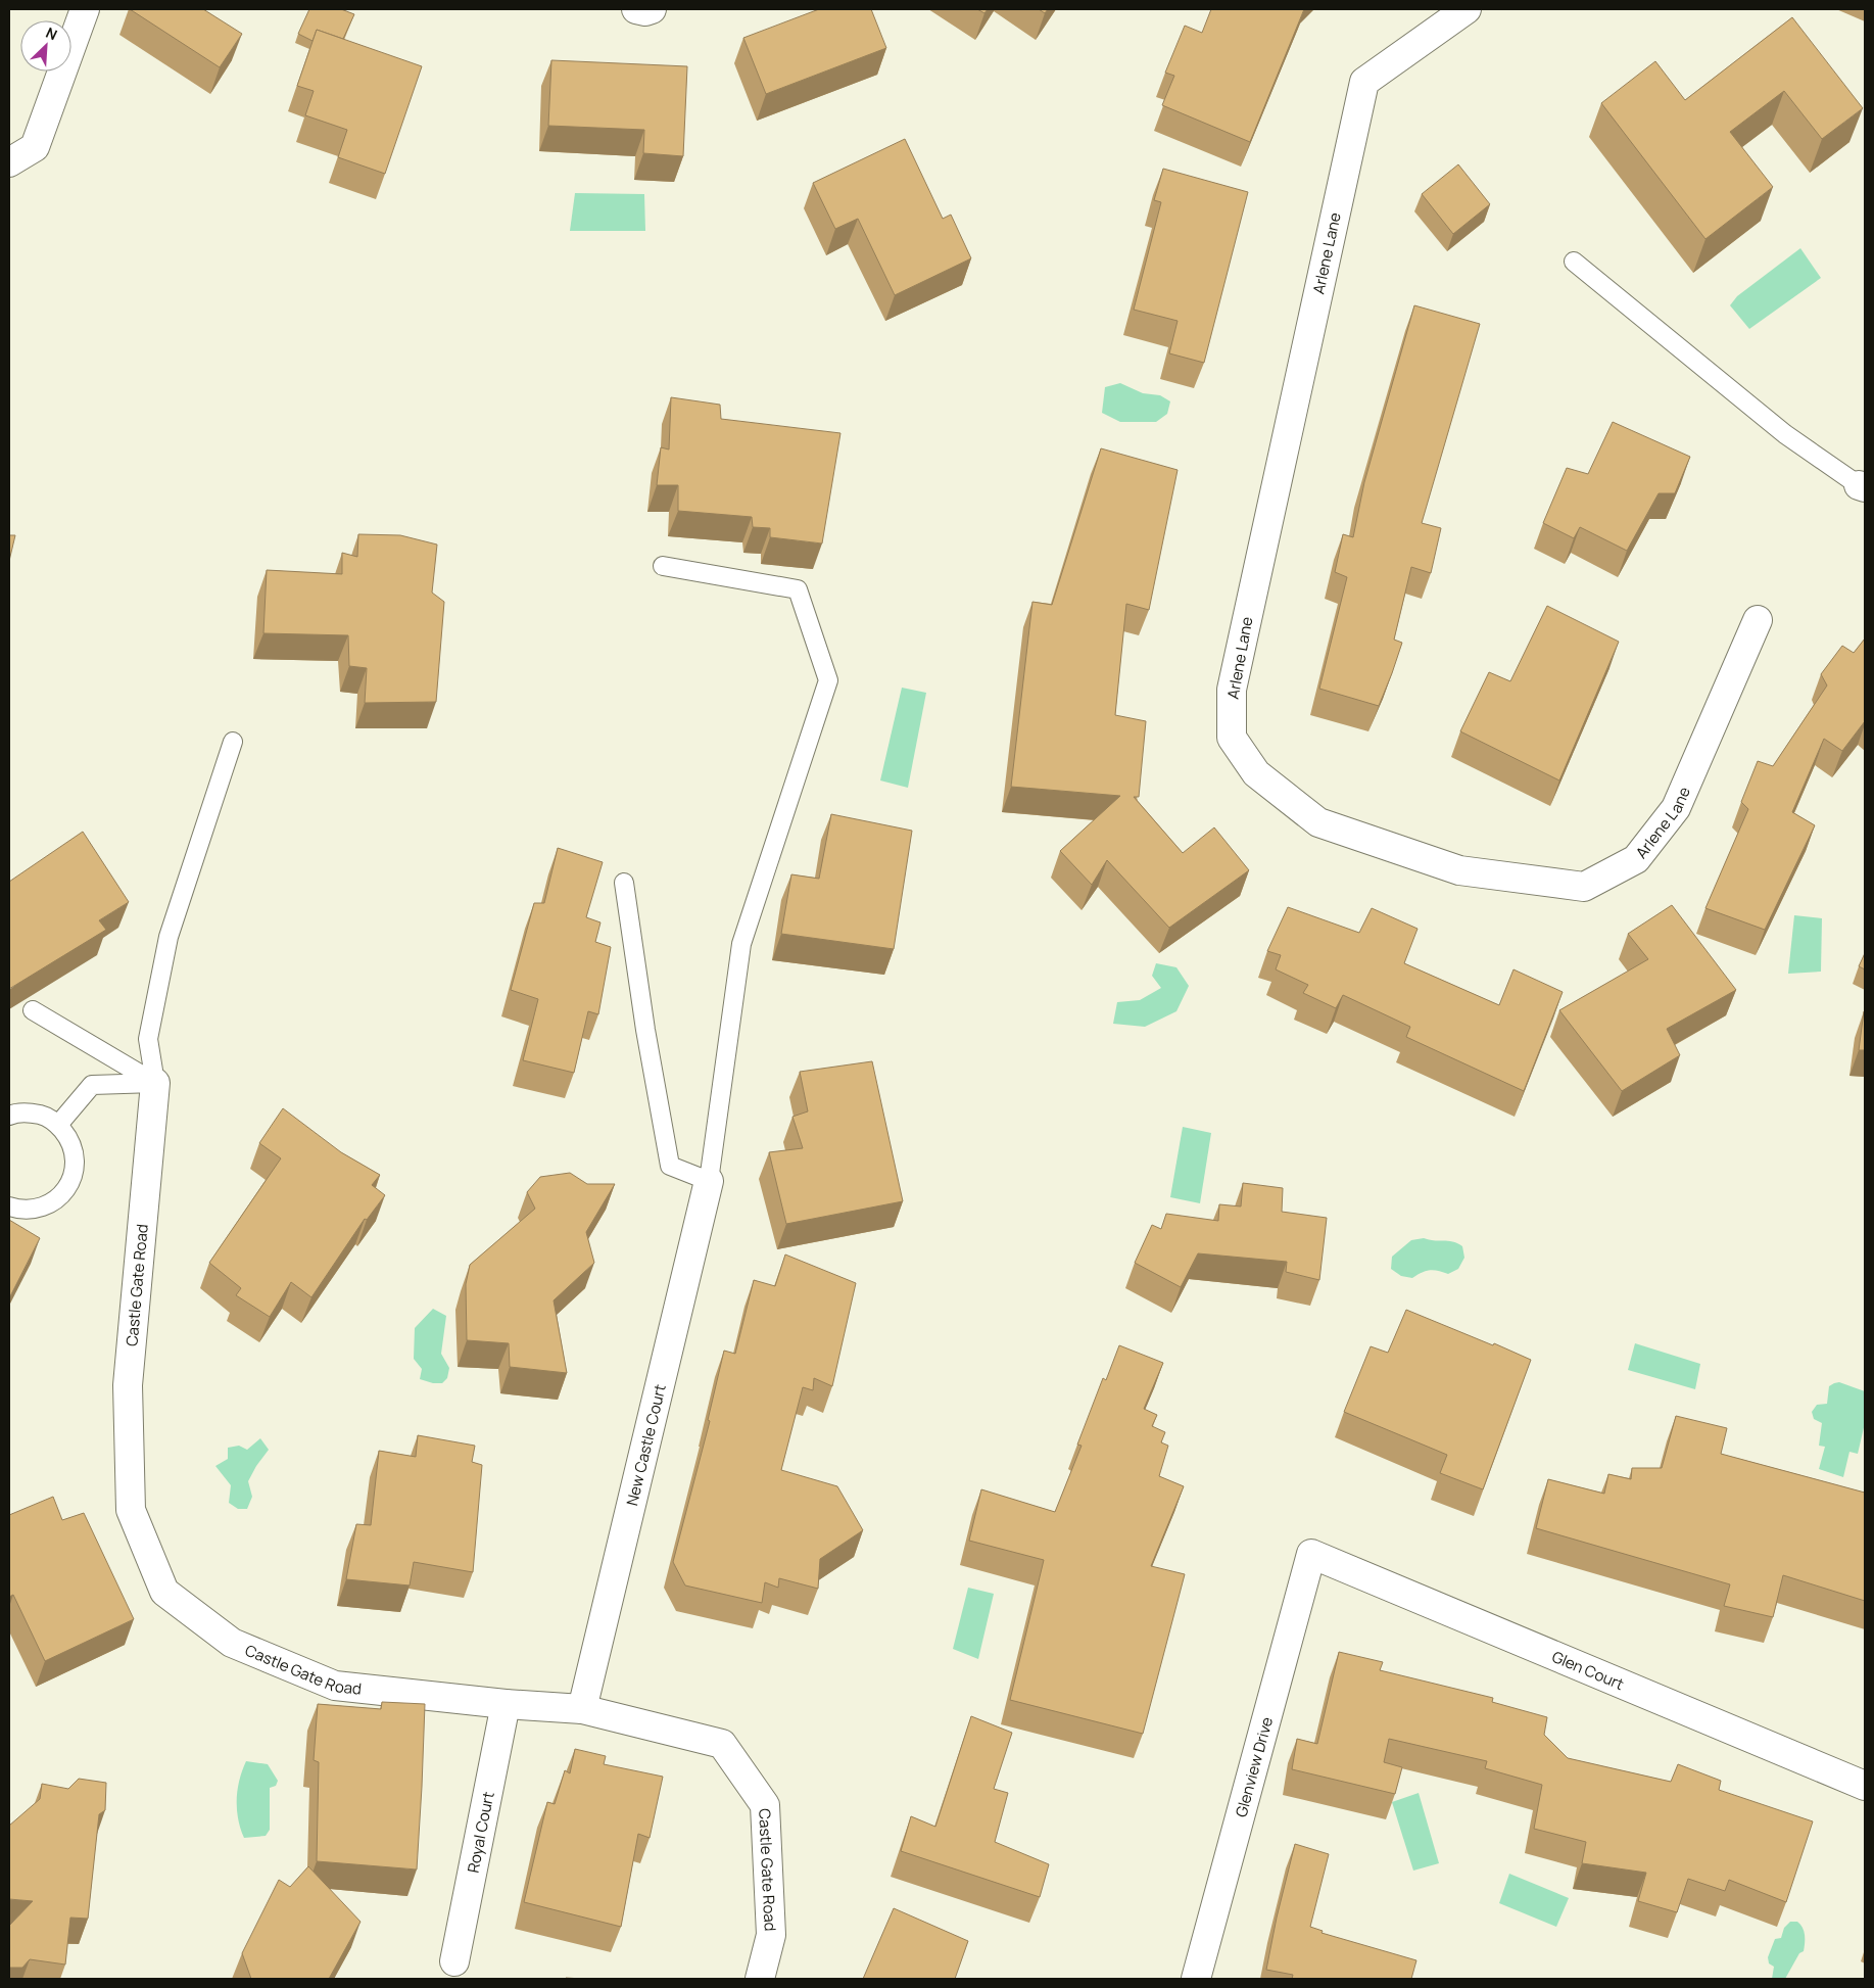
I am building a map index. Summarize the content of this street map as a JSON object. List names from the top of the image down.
{
  "streets": {
    "street": [
      "Arlene Lane",
      "Castle Gate Road",
      "New Castle Court",
      "Glen Court",
      "Glenview Drive",
      "Royal Court"
    ]
  },
  "crossings": [
    ["Castle Gate Road", "New Castle Court"],
    ["Castle Gate Road", "Royal Court"],
    ["Glen Court", "Glenview Drive"]
  ],
  "north": "top right"
}
